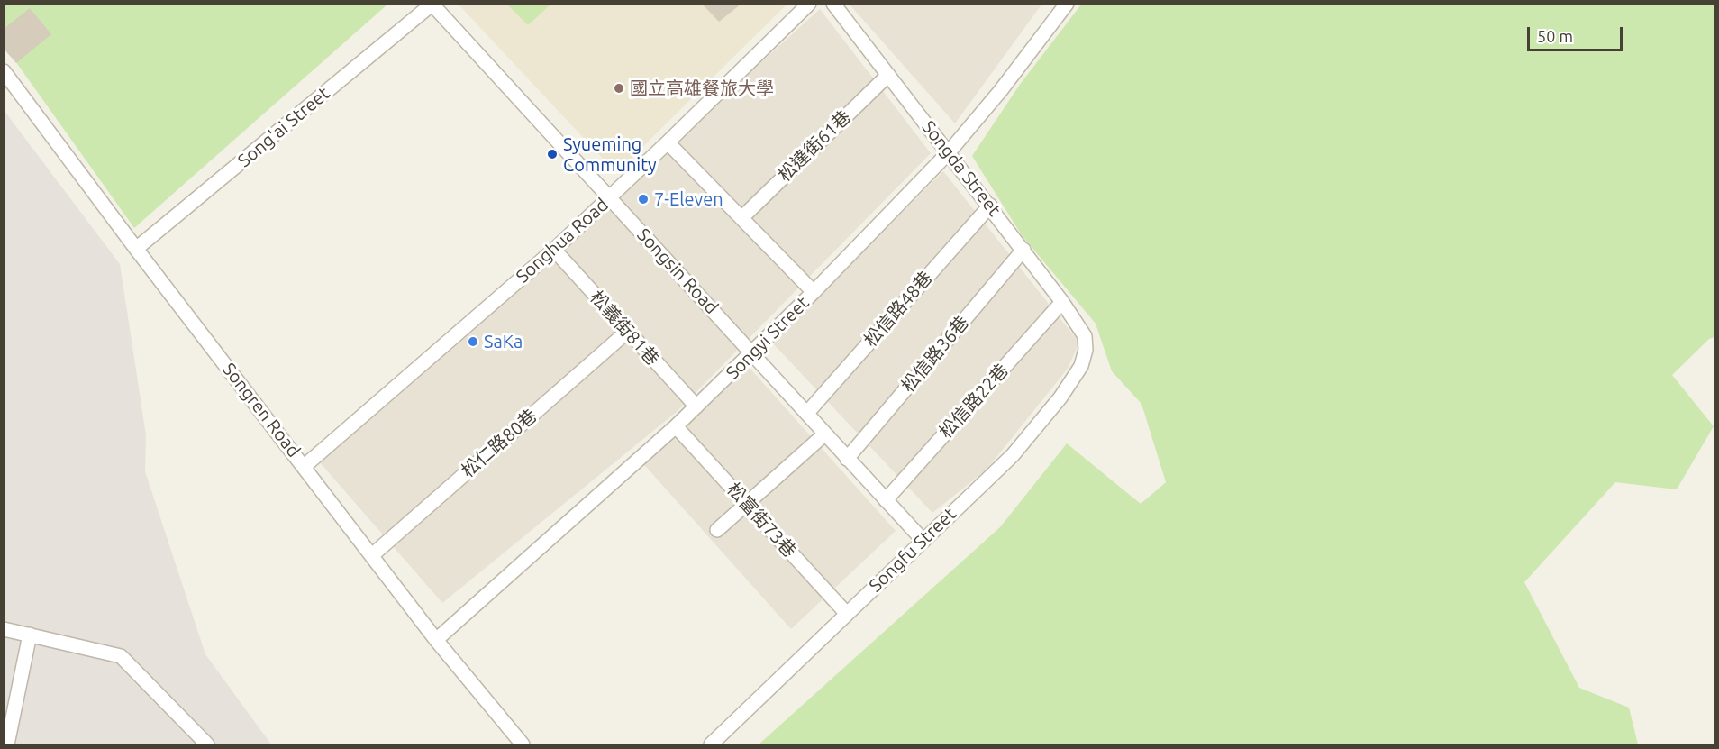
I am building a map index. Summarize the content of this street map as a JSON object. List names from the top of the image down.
{
  "streets": {
    "street": [
      "Song'ai Street",
      "松達街61巷",
      "Songda Street",
      "Songhua Road",
      "Songsin Road",
      "松信路48巷",
      "松義街81巷",
      "Songyi Street",
      "松信路36巷",
      "松信路22巷",
      "Songren Road",
      "松仁路80巷",
      "松富街73巷",
      "Songfu Street"
    ]
  },
  "crossings": [
    ["Song'ai Street", "Songsin Road"],
    ["Song'ai Street", "Songren Road"],
    ["松達街61巷", "Songda Street"],
    ["Songda Street", "松信路48巷"],
    ["Songda Street", "Songyi Street"],
    ["Songda Street", "松信路36巷"],
    ["Songda Street", "松信路22巷"],
    ["Songda Street", "Songfu Street"],
    ["Songhua Road", "Songsin Road"],
    ["Songhua Road", "松義街81巷"],
    ["Songhua Road", "Songren Road"],
    ["Songsin Road", "松信路48巷"],
    ["Songsin Road", "Songyi Street"],
    ["Songsin Road", "松信路36巷"],
    ["Songsin Road", "松信路22巷"],
    ["Songsin Road", "Songfu Street"],
    ["松義街81巷", "Songyi Street"],
    ["松義街81巷", "松仁路80巷"],
    ["Songyi Street", "Songren Road"],
    ["Songyi Street", "松富街73巷"],
    ["Songren Road", "松仁路80巷"],
    ["松富街73巷", "Songfu Street"]
  ],
  "places": [
    "國立高雄餐旅大學",
    "Syueming Community",
    "7-Eleven",
    "SaKa"
  ],
  "scale_bar": "50 m"
}
